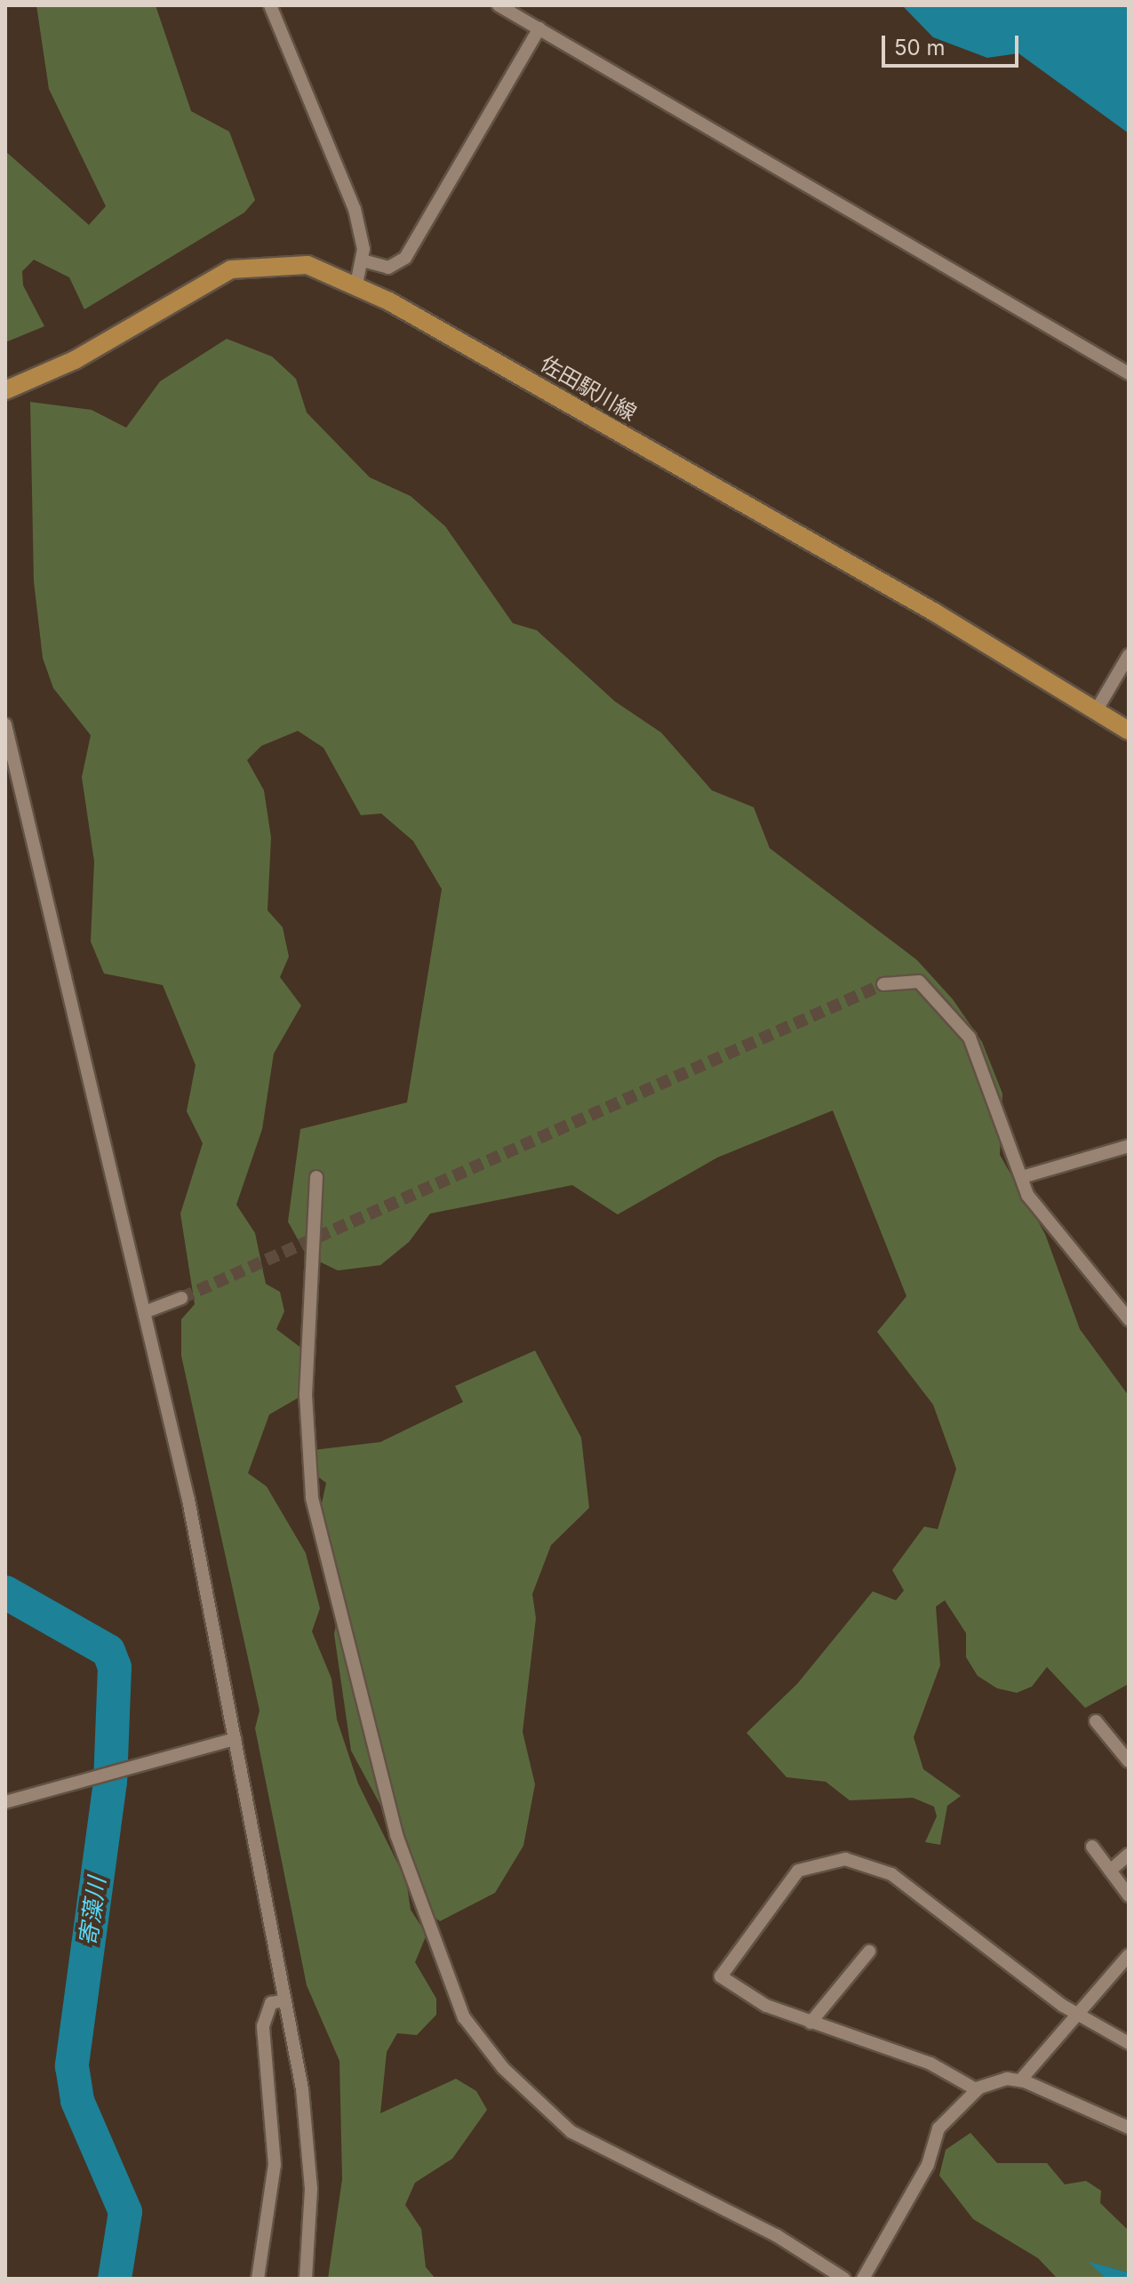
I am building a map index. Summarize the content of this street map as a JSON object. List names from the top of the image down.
{
  "streets": {
    "main road": ["佐田駅川線"]
  },
  "water": ["寄藻川"],
  "scale_bar": "50 m"
}
